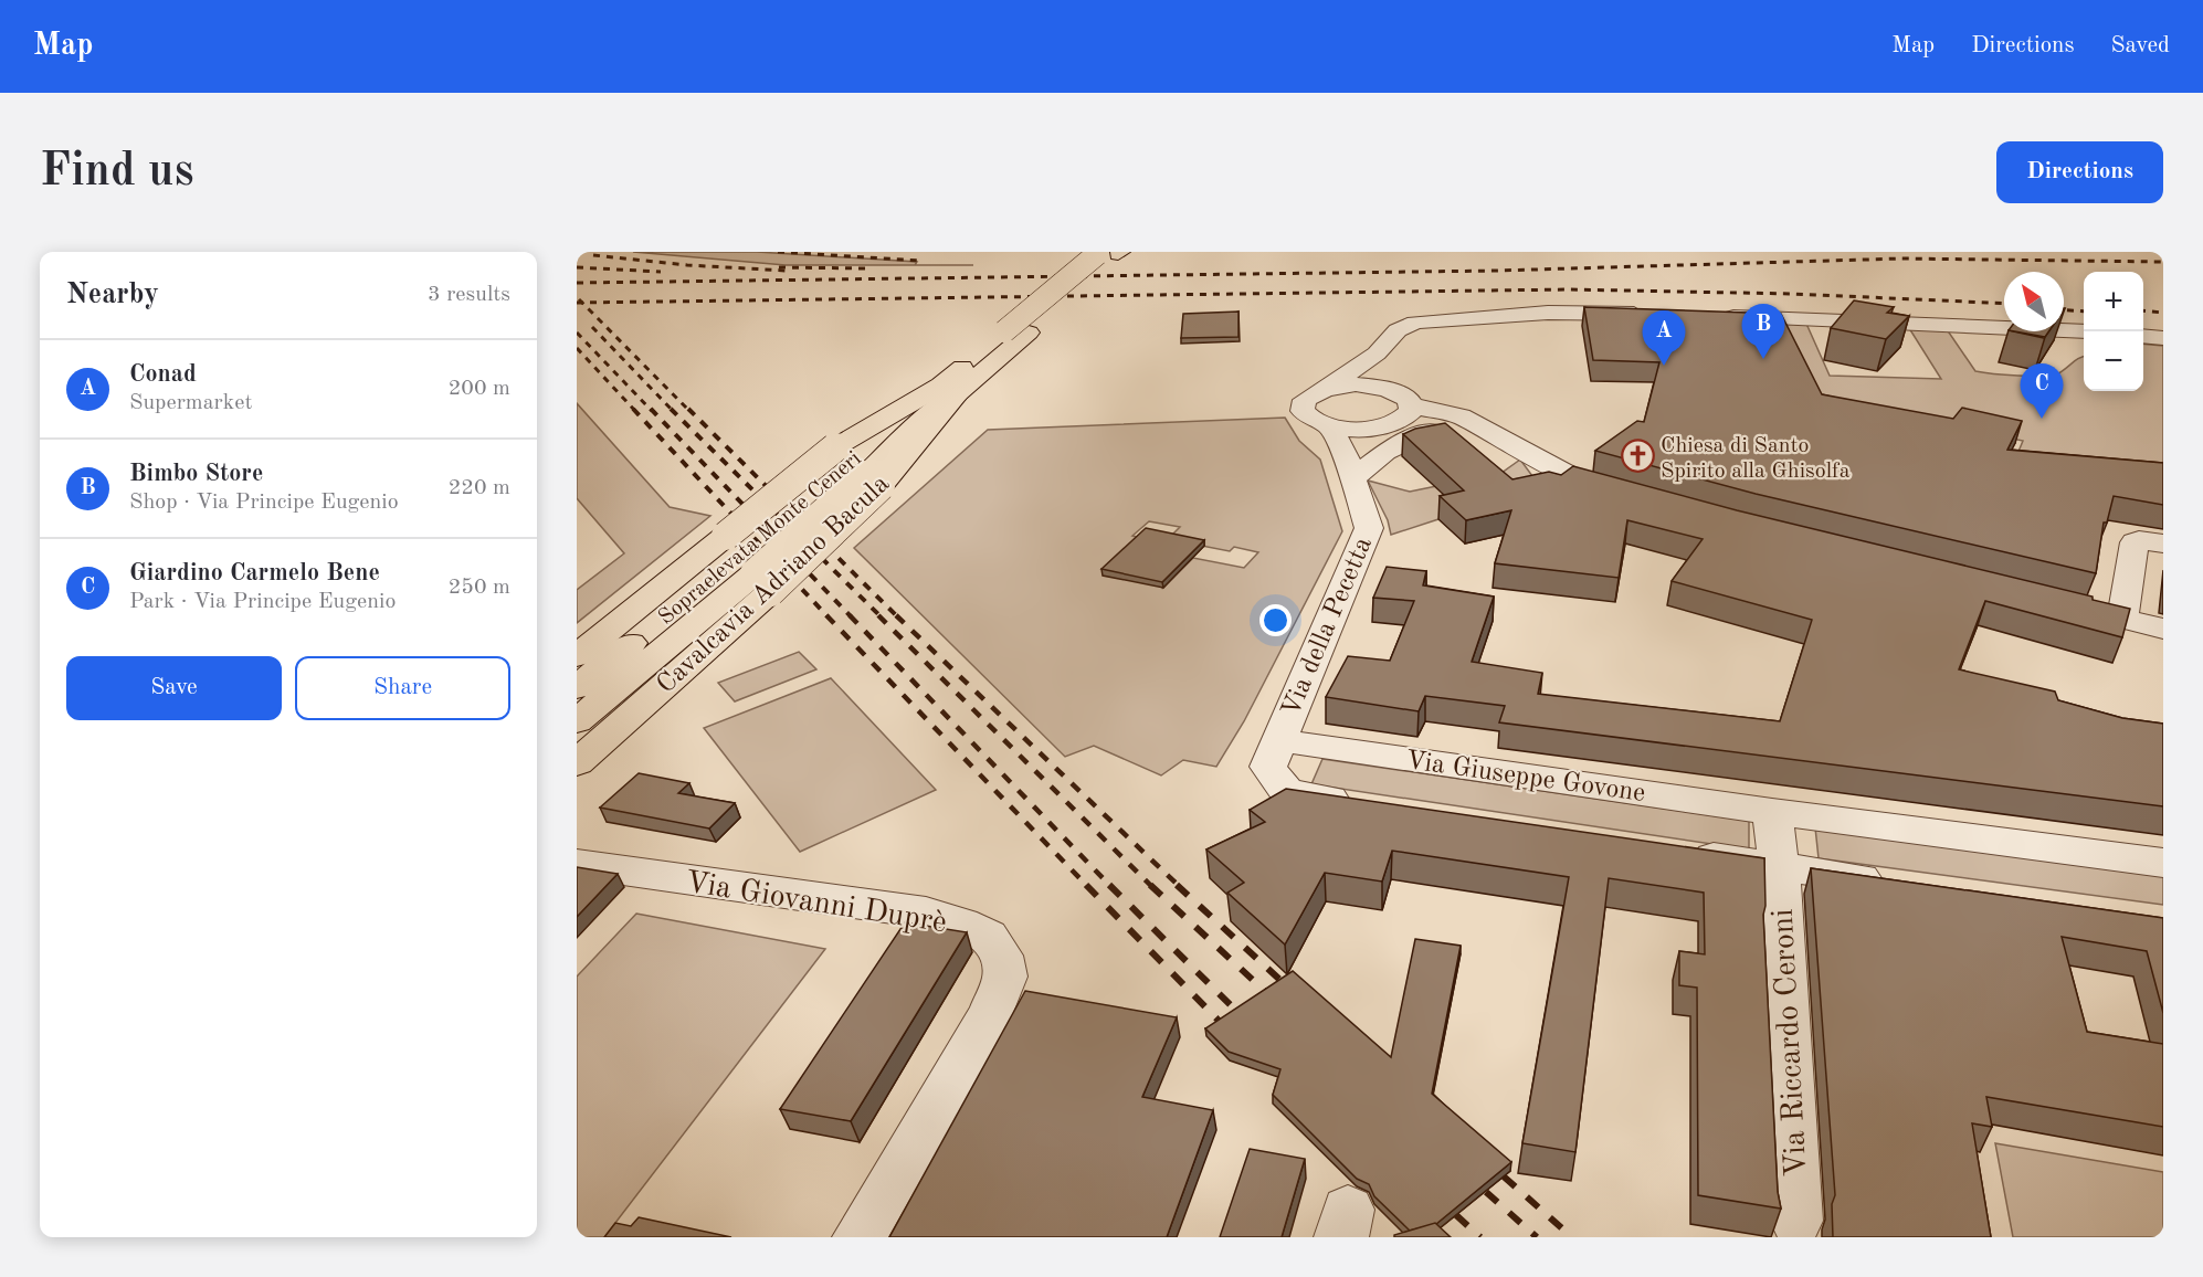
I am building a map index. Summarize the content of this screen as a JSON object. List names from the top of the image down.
{
  "streets": {
    "main road": ["Sopraelevata Monte Ceneri", "Cavalcavia Adriano Bacula"],
    "street": [
      "Via della Pecetta",
      "Via Giuseppe Govone",
      "Via Giovanni Duprè",
      "Via Riccardo Ceroni"
    ]
  },
  "crossings": [
    ["Sopraelevata Monte Ceneri", "Cavalcavia Adriano Bacula"],
    ["Via della Pecetta", "Via Giuseppe Govone"]
  ],
  "places": {
    "church": ["Chiesa di Santo Spirito alla Ghisolfa"]
  },
  "north": "top left",
  "page": {
    "header": "Map",
    "nav": ["Map", "Directions", "Saved"],
    "buttons": [
      "Directions",
      ["Save", "Share"]
    ],
    "title": "Find us",
    "heading": ["Nearby", "3 results"],
    "map_buttons": ["+", "−"],
    "pins": ["B", "A", "C"],
    "list": [
      {
        "mark": "A",
        "name": "Conad",
        "note": "Supermarket",
        "value": "200 m"
      },
      {
        "mark": "B",
        "name": "Bimbo Store",
        "note": "Shop · Via Principe Eugenio",
        "value": "220 m"
      },
      {
        "mark": "C",
        "name": "Giardino Carmelo Bene",
        "note": "Park · Via Principe Eugenio",
        "value": "250 m"
      }
    ]
  }
}
